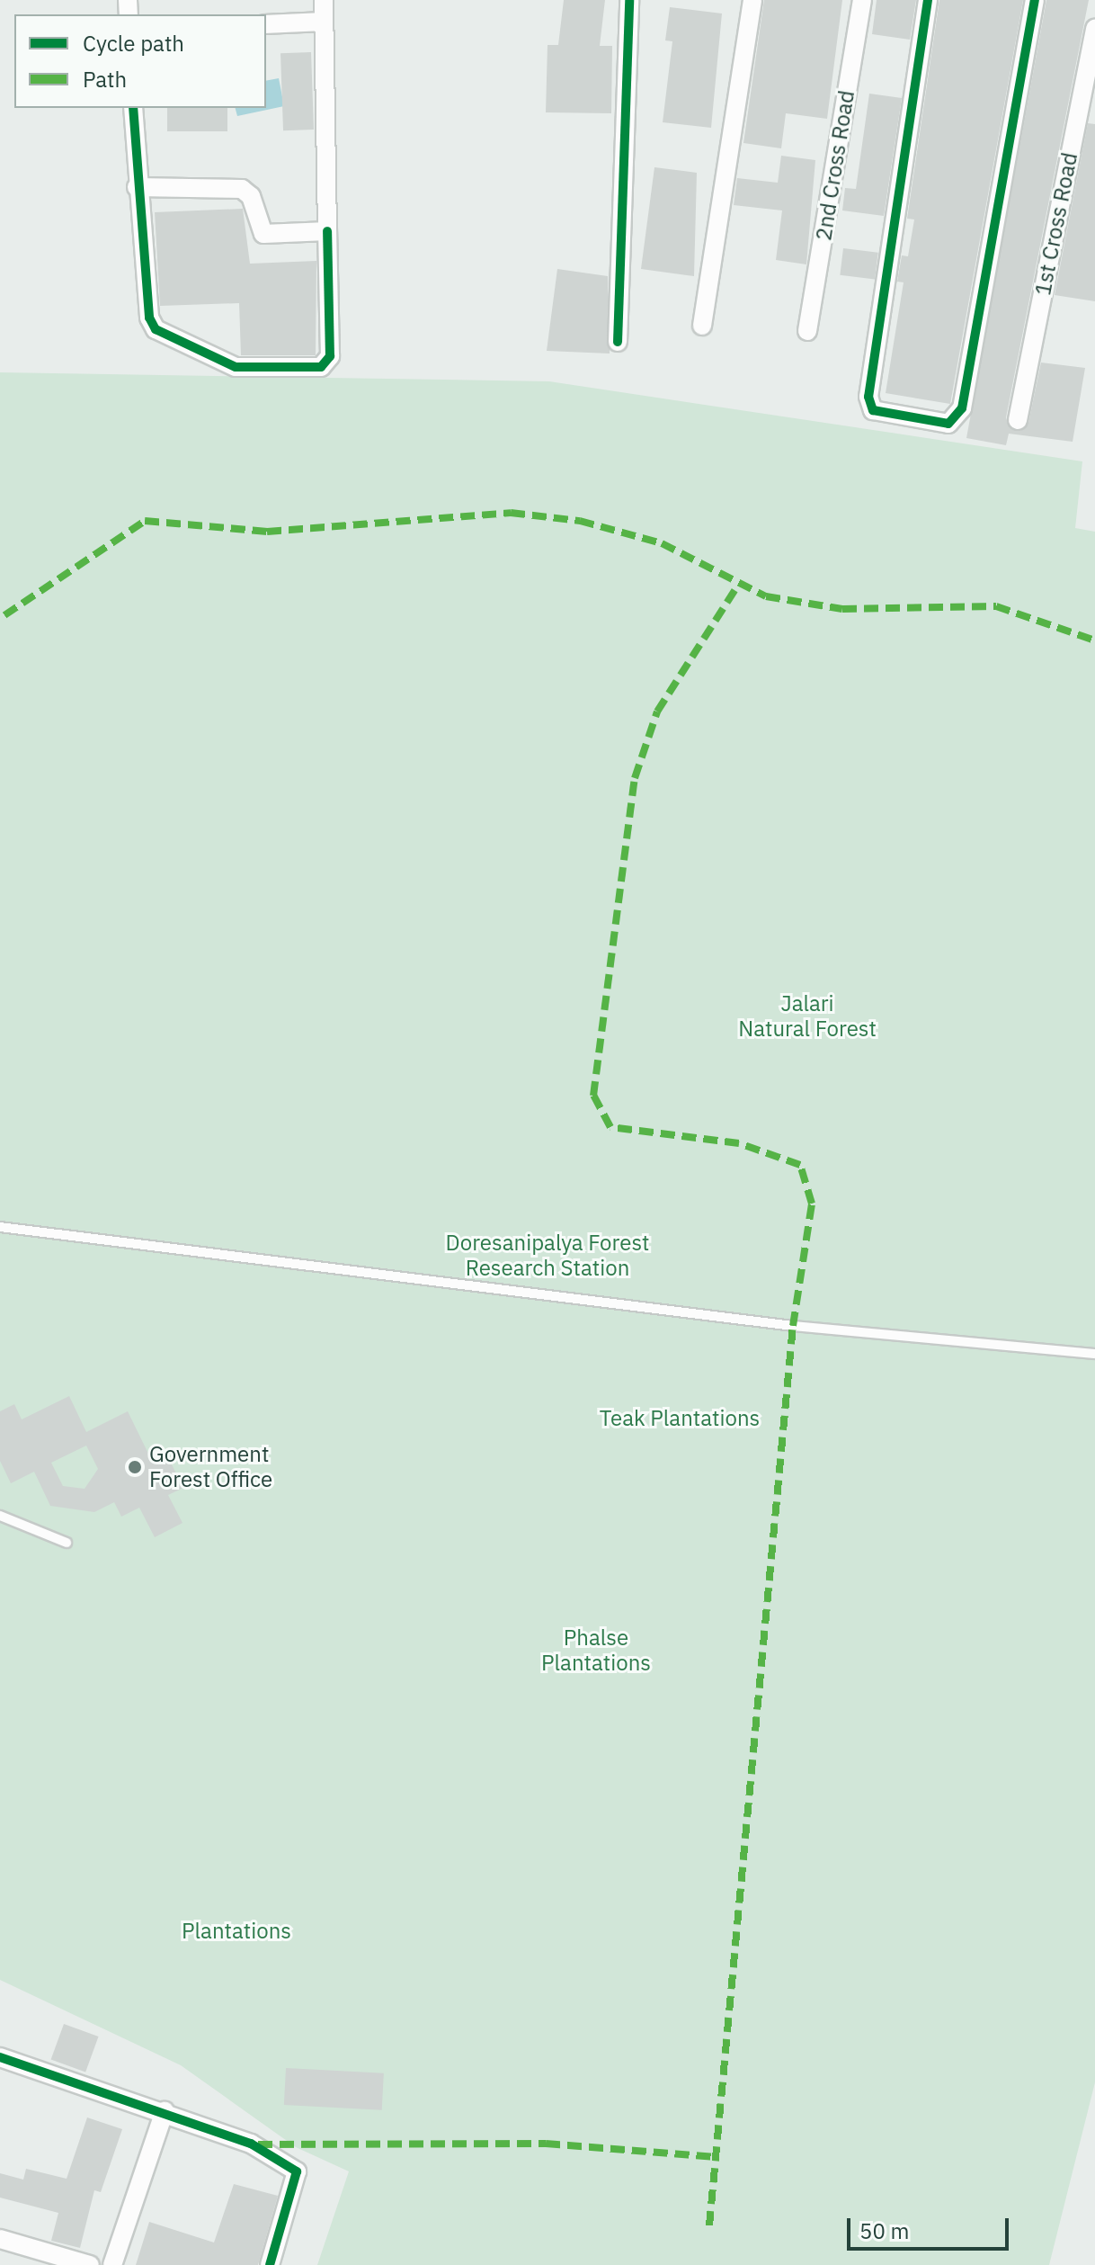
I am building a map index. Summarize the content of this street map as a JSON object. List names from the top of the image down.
{
  "streets": {
    "street": ["2nd Cross Road", "1st Cross Road"]
  },
  "parks": [
    "Jalari Natural Forest",
    "Doresanipalya Forest Research Station",
    "Teak Plantations",
    "Phalse Plantations",
    "Plantations"
  ],
  "places": ["Government Forest Office"],
  "legend": ["Cycle path", "Path"],
  "scale_bar": "50 m"
}
